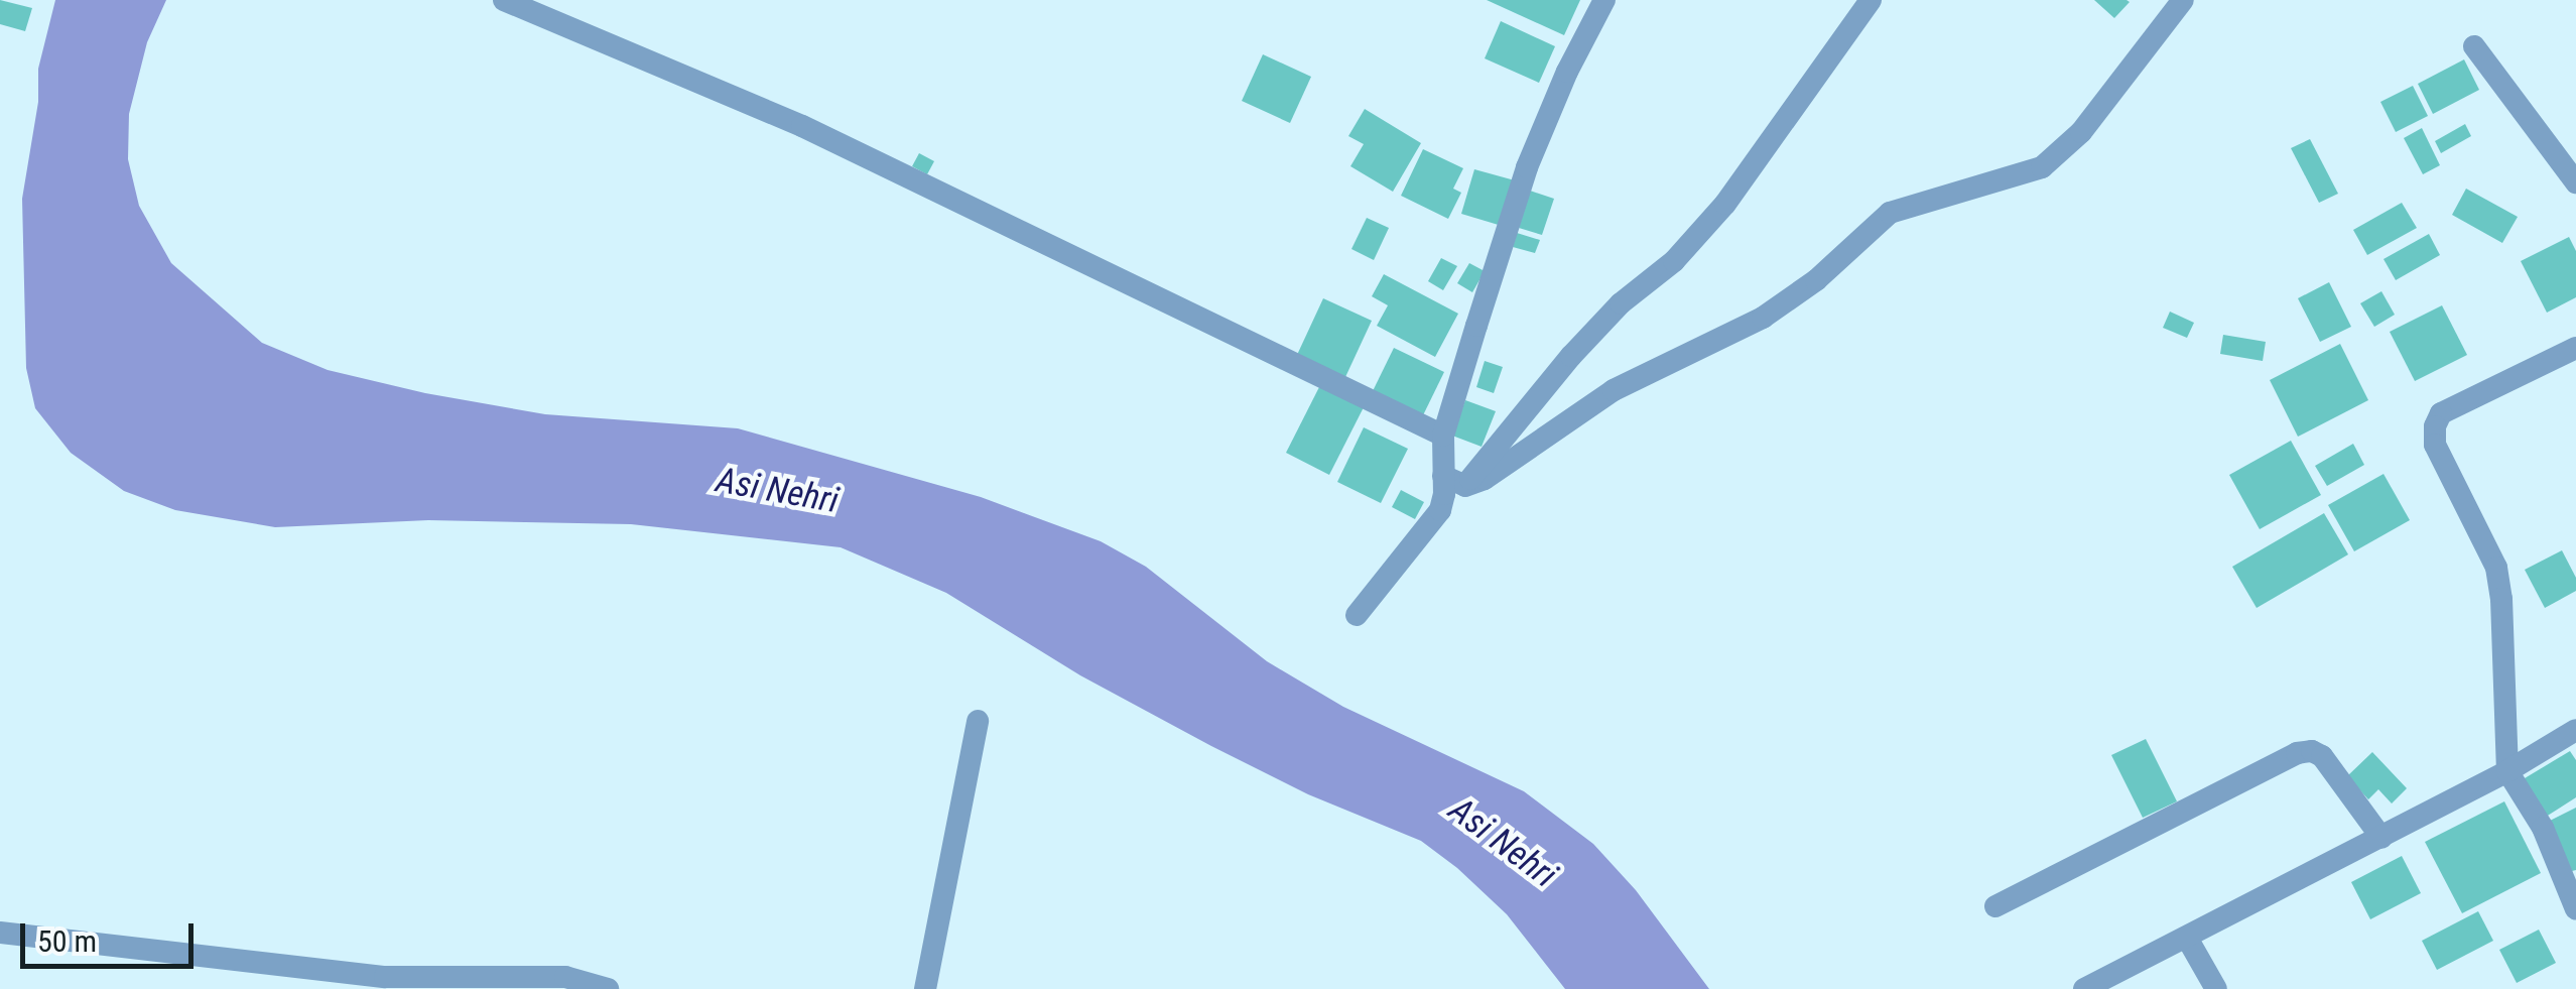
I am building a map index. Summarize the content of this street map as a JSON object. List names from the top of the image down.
{
  "water": ["Asi Nehri"],
  "scale_bar": "50 m"
}
